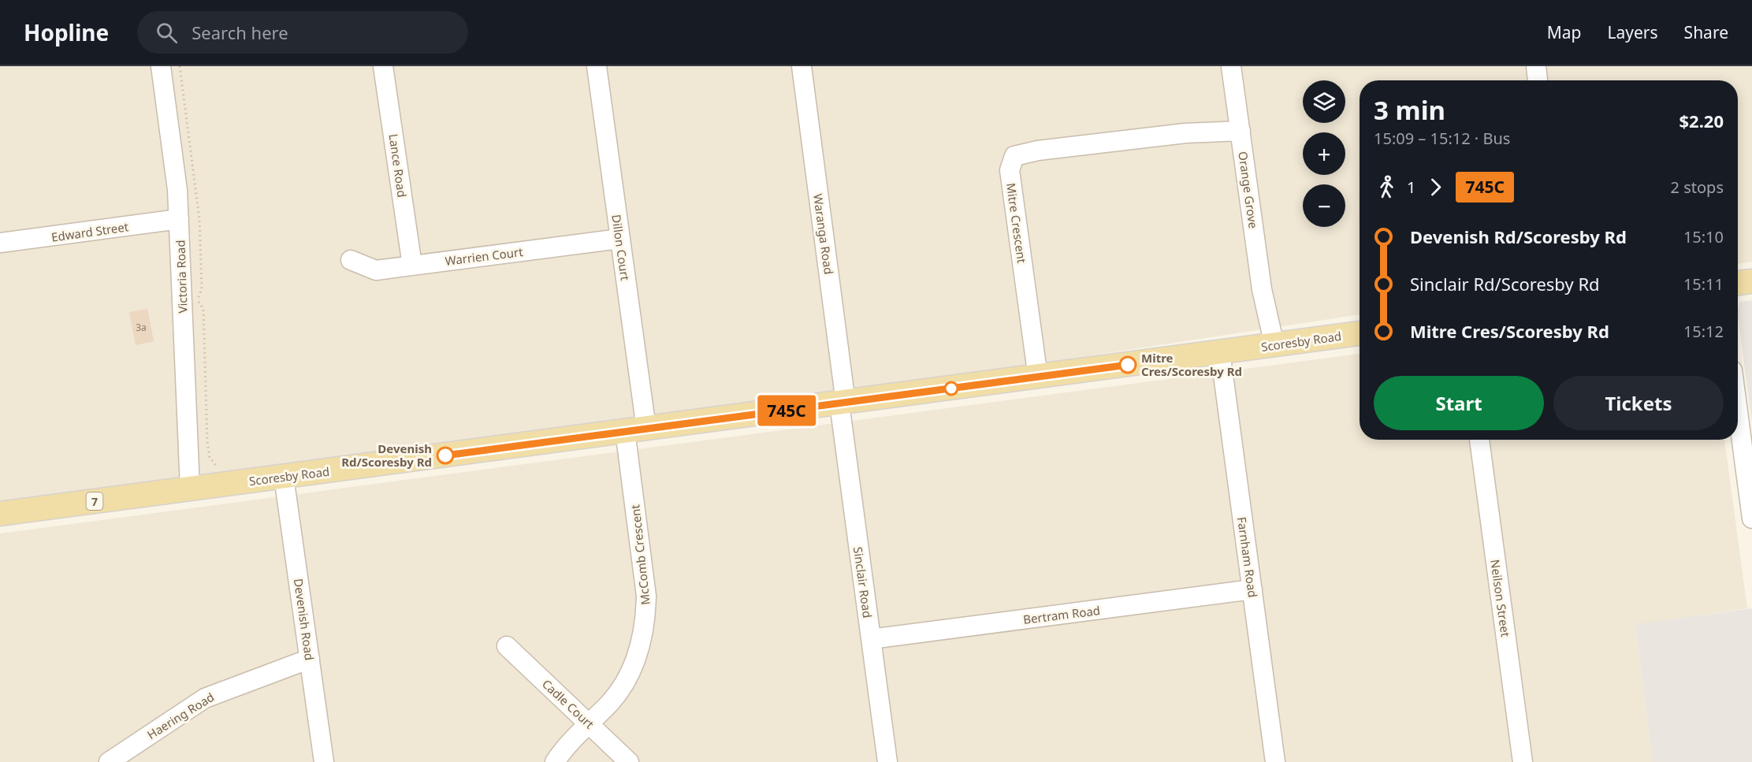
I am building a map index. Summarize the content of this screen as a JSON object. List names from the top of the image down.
{
  "streets": {
    "main road": ["Scoresby Road", "7"],
    "street": [
      "Lance Road",
      "Orange Grove",
      "Mitre Crescent",
      "Edward Street",
      "Waranga Road",
      "Dillon Court",
      "Warrien Court",
      "Victoria Road",
      "McComb Crescent",
      "Farnham Road",
      "Sinclair Road",
      "Neilson Street",
      "Bertram Road",
      "Devenish Road",
      "Cadle Court",
      "Haering Road"
    ]
  },
  "crossings": [
    ["Lance Road", "Warrien Court"],
    ["Orange Grove", "Mitre Crescent"],
    ["Orange Grove", "Scoresby Road"],
    ["Mitre Crescent", "Scoresby Road"],
    ["Edward Street", "Victoria Road"],
    ["Waranga Road", "Scoresby Road"],
    ["Waranga Road", "Sinclair Road"],
    ["Dillon Court", "Warrien Court"],
    ["Dillon Court", "Scoresby Road"],
    ["Dillon Court", "McComb Crescent"],
    ["Victoria Road", "Scoresby Road"],
    ["Scoresby Road", "McComb Crescent"],
    ["Scoresby Road", "Farnham Road"],
    ["Scoresby Road", "Sinclair Road"],
    ["Scoresby Road", "Devenish Road"],
    ["McComb Crescent", "Cadle Court"],
    ["Farnham Road", "Bertram Road"],
    ["Sinclair Road", "Bertram Road"],
    ["Devenish Road", "Haering Road"]
  ],
  "places": ["Mitre Cres/Scoresby Rd", "Devenish Rd/Scoresby Rd"],
  "lines": ["bus line 745C"],
  "house_numbers": ["3a"],
  "page": {
    "header": "Hopline",
    "search": "Search here",
    "nav": ["Map", "Layers", "Share"],
    "on_map": "745C",
    "map_buttons": ["+", "−"],
    "heading": ["3 min", "15:09 – 15:12 · Bus", "$2.20"],
    "legs": ["1", "745C", "2 stops"],
    "list": [
      {
        "name": "Devenish Rd/Scoresby Rd",
        "value": "15:10"
      },
      {
        "name": "Sinclair Rd/Scoresby Rd",
        "value": "15:11"
      },
      {
        "name": "Mitre Cres/Scoresby Rd",
        "value": "15:12"
      }
    ],
    "buttons": ["Start", "Tickets"]
  }
}
